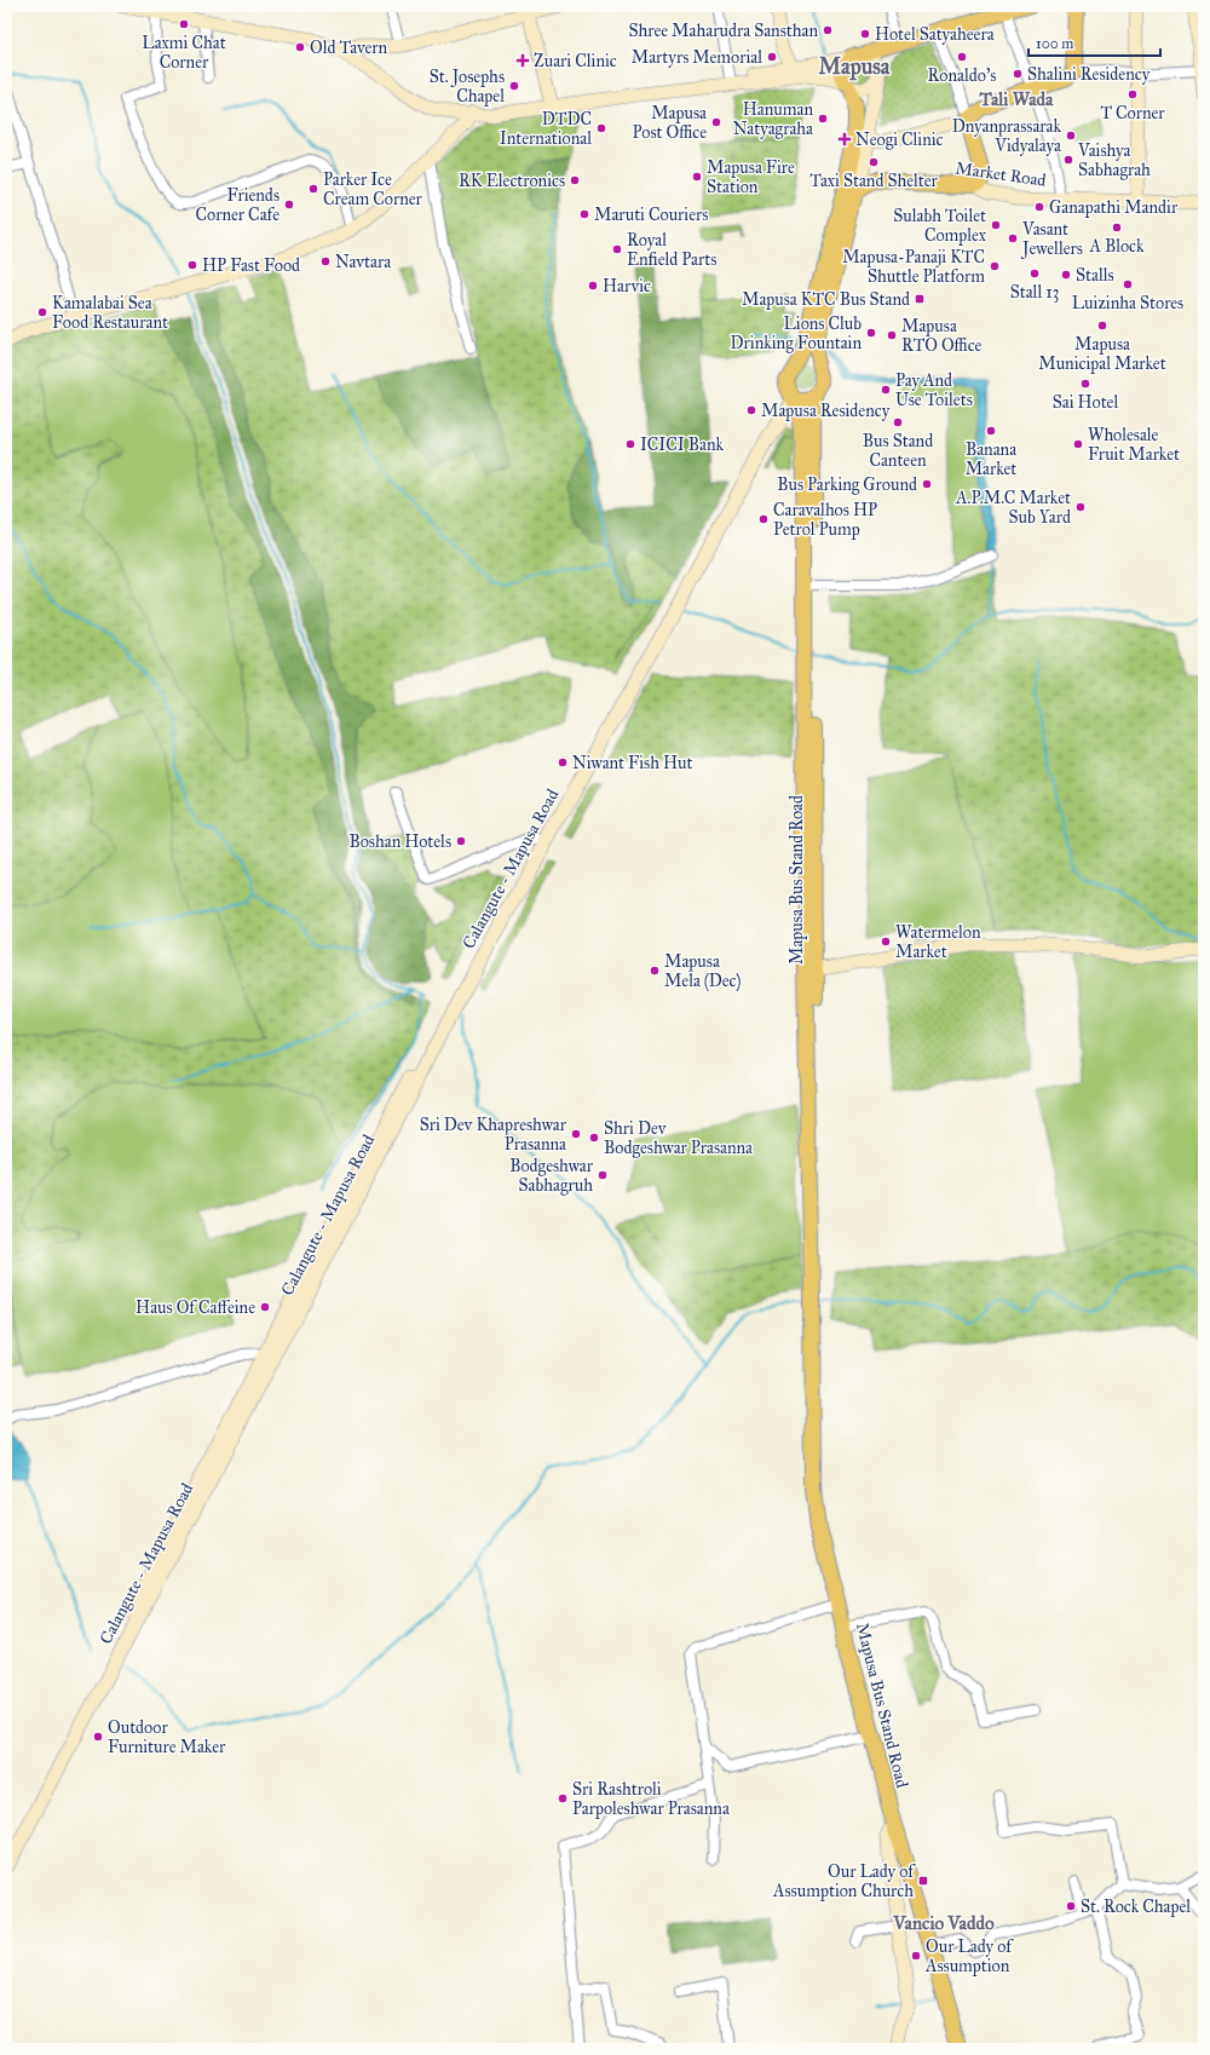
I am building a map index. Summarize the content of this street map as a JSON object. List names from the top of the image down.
{
  "streets": {
    "main road": ["Market Road", "Calangute - Mapusa Road", "Mapusa Bus Stand Road"]
  },
  "crossings": [
    ["Calangute - Mapusa Road", "Mapusa Bus Stand Road"]
  ],
  "districts": ["Mapusa", "Tali Wada", "Vancio Vaddo"],
  "places": {
    "other": [
      "Laxmi Chat Corner",
      "Shree Maharudra Sansthan",
      "Hotel Satyaheera",
      "Old Tavern",
      "Martyrs Memorial",
      "Ronaldo's",
      "Shalini Residency",
      "St. Josephs Chapel",
      "T Corner",
      "Hanuman Natyagraha",
      "Mapusa Post Office",
      "DTDC International",
      "Dnyanprassarak Vidyalaya",
      "Vaishya Sabhagrah",
      "Taxi Stand Shelter",
      "Mapusa Fire Station",
      "RK Electronics",
      "Parker Ice Cream Corner",
      "Friends Corner Cafe",
      "Ganapathi Mandir",
      "Maruti Couriers",
      "Sulabh Toilet Complex",
      "A Block",
      "Vasant Jewellers",
      "Royal Enfield Parts",
      "Navtara",
      "HP Fast Food",
      "Mapusa-Panaji KTC Shuttle Platform",
      "Stall 13",
      "Stalls",
      "Luizinha Stores",
      "Harvic",
      "Kamalabai Sea Food Restaurant",
      "Mapusa Municipal Market",
      "Lions Club Drinking Fountain",
      "Mapusa RTO Office",
      "Sai Hotel",
      "Pay And Use Toilets",
      "Mapusa Residency",
      "Bus Stand Canteen",
      "Banana Market",
      "ICICI Bank",
      "Wholesale Fruit Market",
      "Bus Parking Ground",
      "A.P.M.C Market Sub Yard",
      "Caravalhos HP Petrol Pump",
      "Niwant Fish Hut",
      "Boshan Hotels",
      "Watermelon Market",
      "Mapusa Mela (Dec)",
      "Sri Dev Khapreshwar Prasanna",
      "Shri Dev Bodgeshwar Prasanna",
      "Bodgeshwar Sabhagruh",
      "Haus Of Caffeine",
      "Outdoor Furniture Maker",
      "Sri Rashtroli Parpoleshwar Prasanna",
      "St. Rock Chapel",
      "Our Lady of Assumption"
    ],
    "health": ["Zuari Clinic", "Neogi Clinic"],
    "transit": ["Mapusa KTC Bus Stand", "Our Lady of Assumption Church"]
  },
  "scale_bar": "100 m"
}
